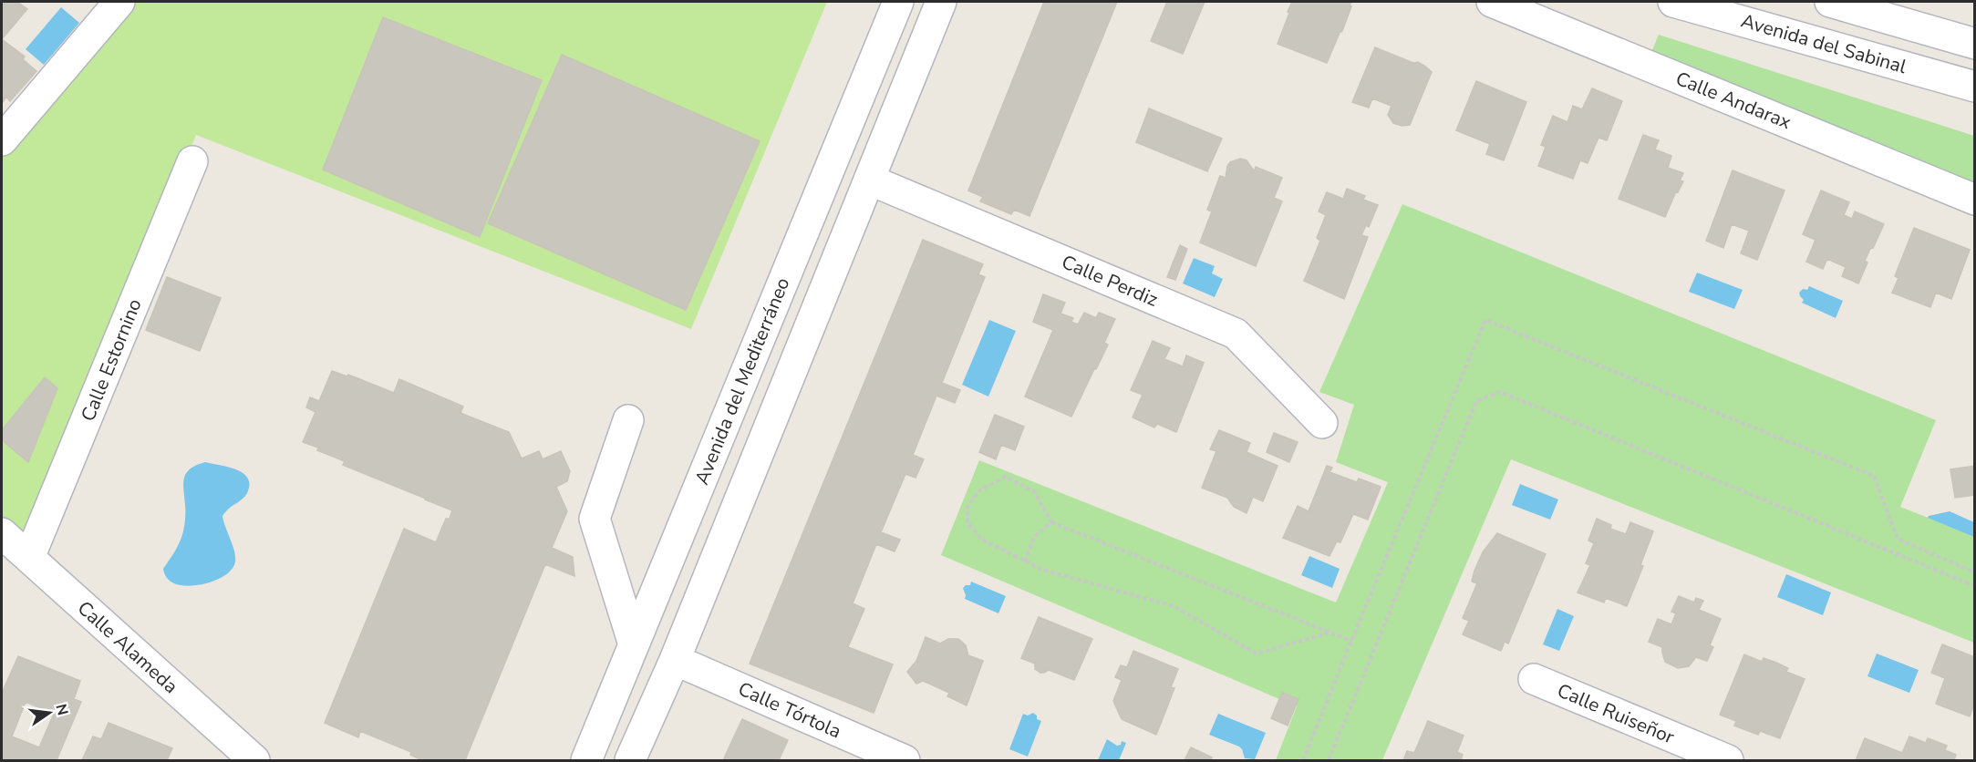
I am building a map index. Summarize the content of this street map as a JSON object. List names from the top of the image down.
{
  "streets": {
    "street": [
      "Avenida del Sabinal",
      "Calle Andarax",
      "Calle Perdiz",
      "Calle Estornino",
      "Avenida del Mediterráneo",
      "Calle Alameda",
      "Calle Tórtola",
      "Calle Ruiseñor"
    ]
  },
  "crossings": [
    ["Calle Estornino", "Calle Alameda"]
  ],
  "north": "right"
}
